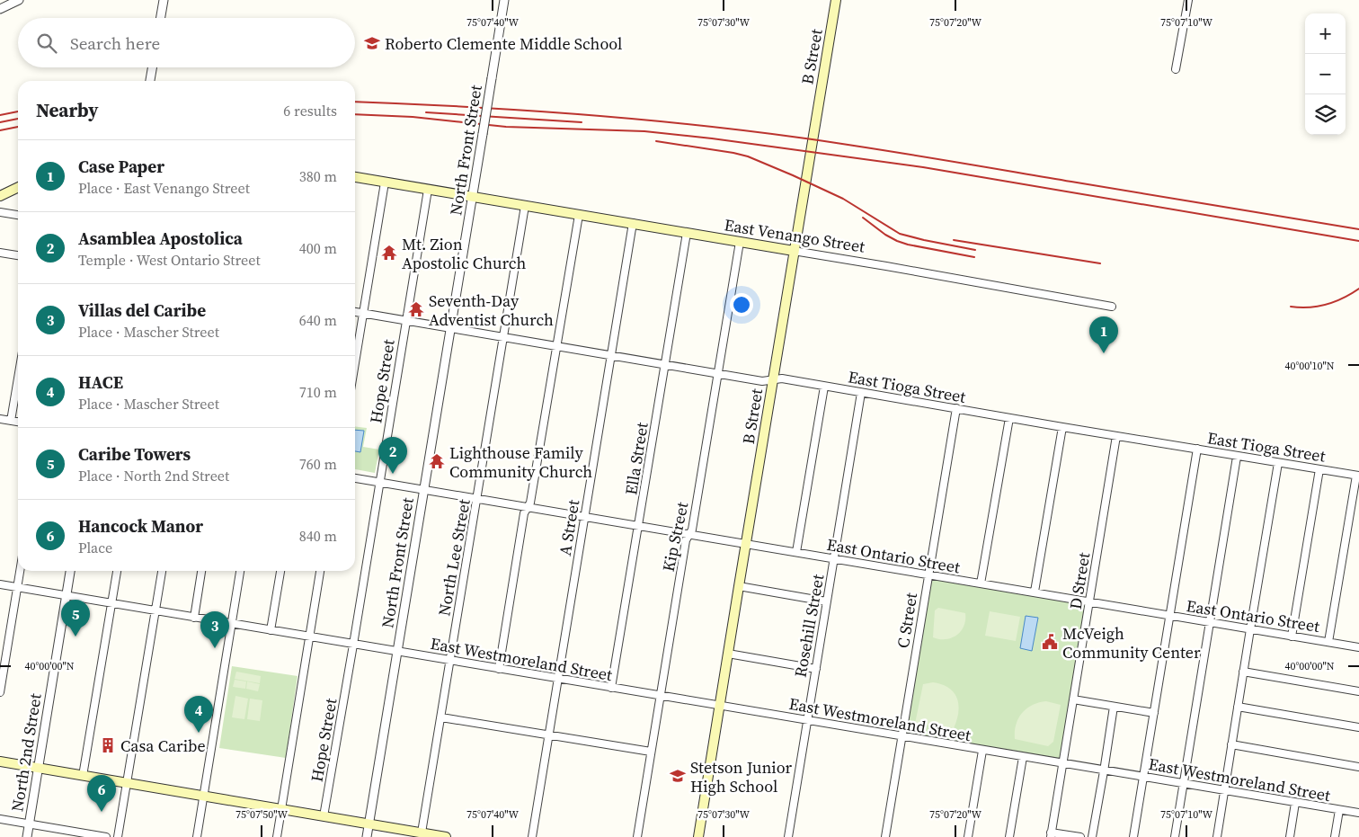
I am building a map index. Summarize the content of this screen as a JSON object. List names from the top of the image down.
{
  "streets": {
    "main road": ["B Street", "East Venango Street"],
    "street": [
      "North Front Street",
      "Hope Street",
      "East Tioga Street",
      "Ella Street",
      "A Street",
      "Kip Street",
      "East Ontario Street",
      "North Lee Street",
      "D Street",
      "C Street",
      "Rosehill Street",
      "East Westmoreland Street",
      "North 2nd Street"
    ]
  },
  "crossings": [
    ["B Street", "East Venango Street"],
    ["B Street", "East Tioga Street"],
    ["B Street", "East Ontario Street"],
    ["B Street", "East Westmoreland Street"],
    ["North Front Street", "East Venango Street"],
    ["North Front Street", "East Tioga Street"],
    ["North Front Street", "East Ontario Street"],
    ["North Front Street", "East Westmoreland Street"],
    ["East Venango Street", "Hope Street"],
    ["East Venango Street", "Ella Street"],
    ["East Venango Street", "A Street"],
    ["East Venango Street", "Kip Street"],
    ["East Venango Street", "North Lee Street"],
    ["Hope Street", "East Tioga Street"],
    ["Hope Street", "East Ontario Street"],
    ["Hope Street", "East Westmoreland Street"],
    ["East Tioga Street", "Ella Street"],
    ["East Tioga Street", "A Street"],
    ["East Tioga Street", "Kip Street"],
    ["East Tioga Street", "North Lee Street"],
    ["East Tioga Street", "D Street"],
    ["East Tioga Street", "C Street"],
    ["East Tioga Street", "Rosehill Street"],
    ["Ella Street", "East Ontario Street"],
    ["Ella Street", "East Westmoreland Street"],
    ["A Street", "East Ontario Street"],
    ["A Street", "East Westmoreland Street"],
    ["Kip Street", "East Ontario Street"],
    ["Kip Street", "East Westmoreland Street"],
    ["East Ontario Street", "North Lee Street"],
    ["East Ontario Street", "D Street"],
    ["East Ontario Street", "C Street"],
    ["East Ontario Street", "Rosehill Street"],
    ["North Lee Street", "East Westmoreland Street"],
    ["D Street", "East Westmoreland Street"],
    ["C Street", "East Westmoreland Street"],
    ["Rosehill Street", "East Westmoreland Street"],
    ["East Westmoreland Street", "North 2nd Street"]
  ],
  "places": {
    "school or university": ["Roberto Clemente Middle School", "Stetson Junior High School"],
    "temple": ["Mt. Zion Apostolic Church", "Seventh-Day Adventist Church", "Lighthouse Family Community Church"],
    "public building": ["McVeigh Community Center"],
    "building": ["Casa Caribe"]
  },
  "page": {
    "map_buttons": ["+", "−"],
    "search": "Search here",
    "heading": ["Nearby", "6 results"],
    "list": [
      {
        "mark": "1",
        "name": "Case Paper",
        "note": "Place · East Venango Street",
        "value": "380 m"
      },
      {
        "mark": "2",
        "name": "Asamblea Apostolica",
        "note": "Temple · West Ontario Street",
        "value": "400 m"
      },
      {
        "mark": "3",
        "name": "Villas del Caribe",
        "note": "Place · Mascher Street",
        "value": "640 m"
      },
      {
        "mark": "4",
        "name": "HACE",
        "note": "Place · Mascher Street",
        "value": "710 m"
      },
      {
        "mark": "5",
        "name": "Caribe Towers",
        "note": "Place · North 2nd Street",
        "value": "760 m"
      },
      {
        "mark": "6",
        "name": "Hancock Manor",
        "note": "Place",
        "value": "840 m"
      }
    ],
    "pins": [
      "1",
      "2",
      "5",
      "3",
      "4",
      "6"
    ]
  },
  "coordinates": [
    "75°07'40\"W",
    "75°07'30\"W",
    "75°07'20\"W",
    "75°07'10\"W",
    "40°00'10\"N",
    "40°00'00\"N",
    "75°07'50\"W"
  ]
}
